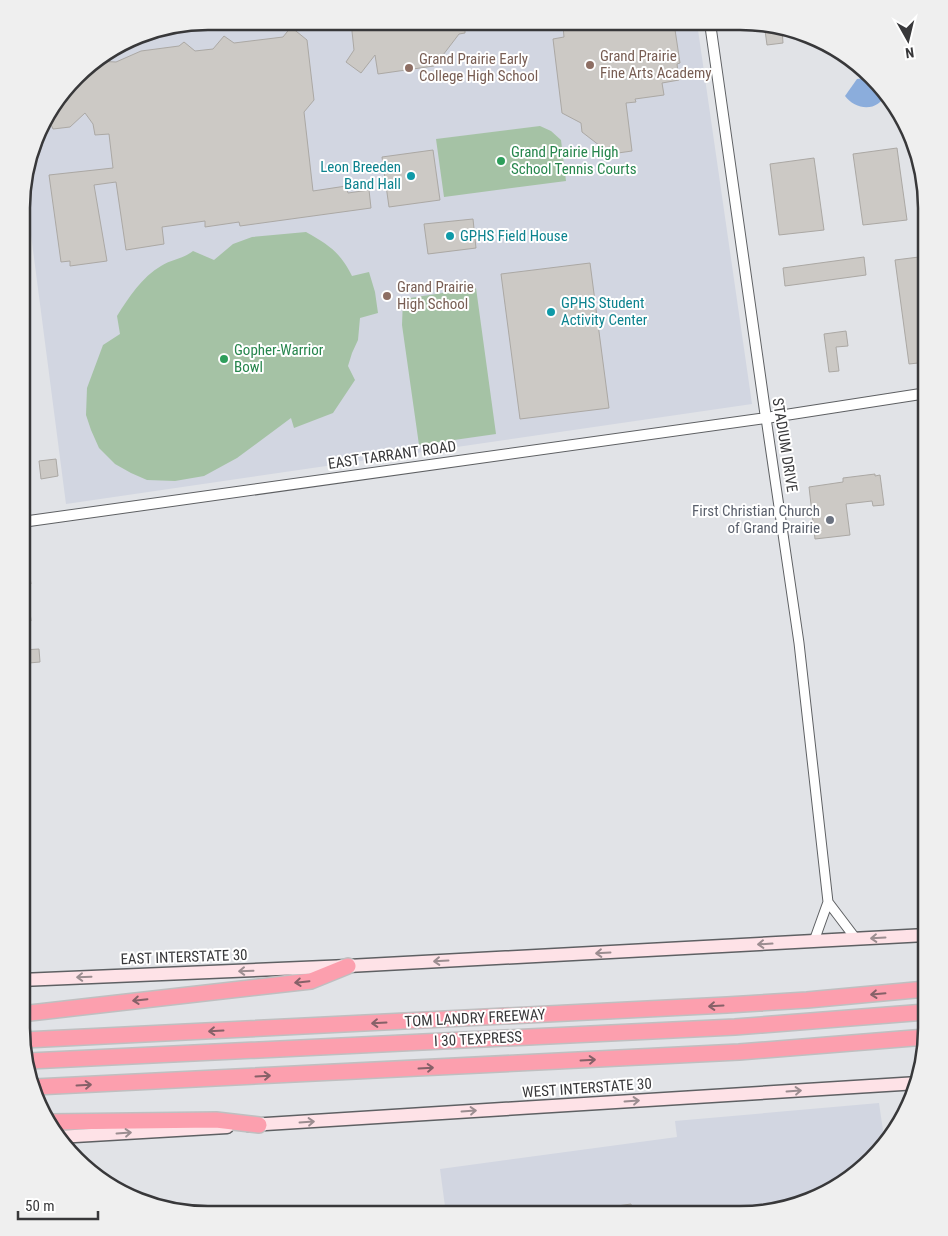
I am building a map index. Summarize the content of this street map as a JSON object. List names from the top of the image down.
{
  "streets": {
    "highway": ["TOM LANDRY FREEWAY", "I 30 TEXPRESS"],
    "main road": ["EAST INTERSTATE 30", "WEST INTERSTATE 30"],
    "street": ["STADIUM DRIVE", "EAST TARRANT ROAD"]
  },
  "crossings": [
    ["STADIUM DRIVE", "EAST TARRANT ROAD"]
  ],
  "one_way": ["EAST INTERSTATE 30", "WEST INTERSTATE 30"],
  "places": [
    "Grand Prairie Fine Arts Academy",
    "Grand Prairie Early College High School",
    "Grand Prairie High School Tennis Courts",
    "Leon Breeden Band Hall",
    "GPHS Field House",
    "Grand Prairie High School",
    "GPHS Student Activity Center",
    "Gopher-Warrior Bowl",
    "First Christian Church of Grand Prairie"
  ],
  "scale_bar": "50 m",
  "north": "bottom"
}
